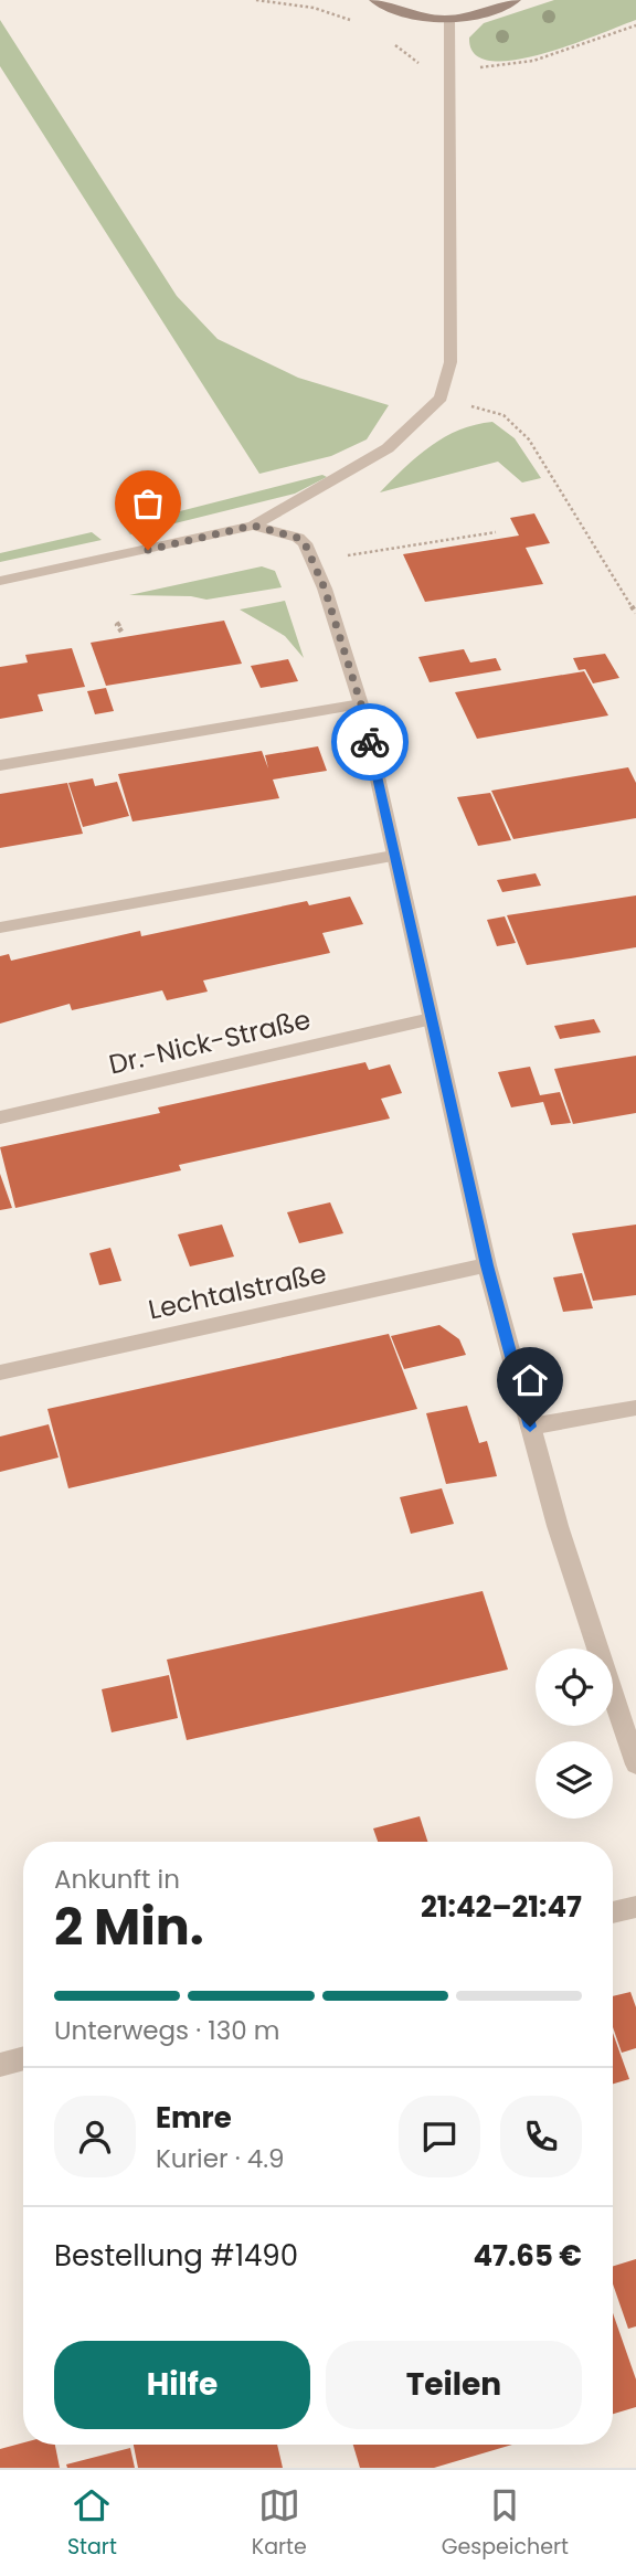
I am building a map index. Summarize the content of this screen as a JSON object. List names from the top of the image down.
{
  "streets": {
    "street": ["Dr.-Nick-Straße", "Lechtalstraße"]
  },
  "page": {
    "heading": ["2 Min.", "Ankunft in", "21:42–21:47"],
    "panel": [
      "Emre",
      "Kurier · 4.9",
      "Bestellung #1490",
      "47.65 €"
    ],
    "bar": "Unterwegs · 130 m",
    "buttons": ["Hilfe", "Teilen"],
    "tabs": ["Start", "Karte", "Gespeichert"]
  }
}
